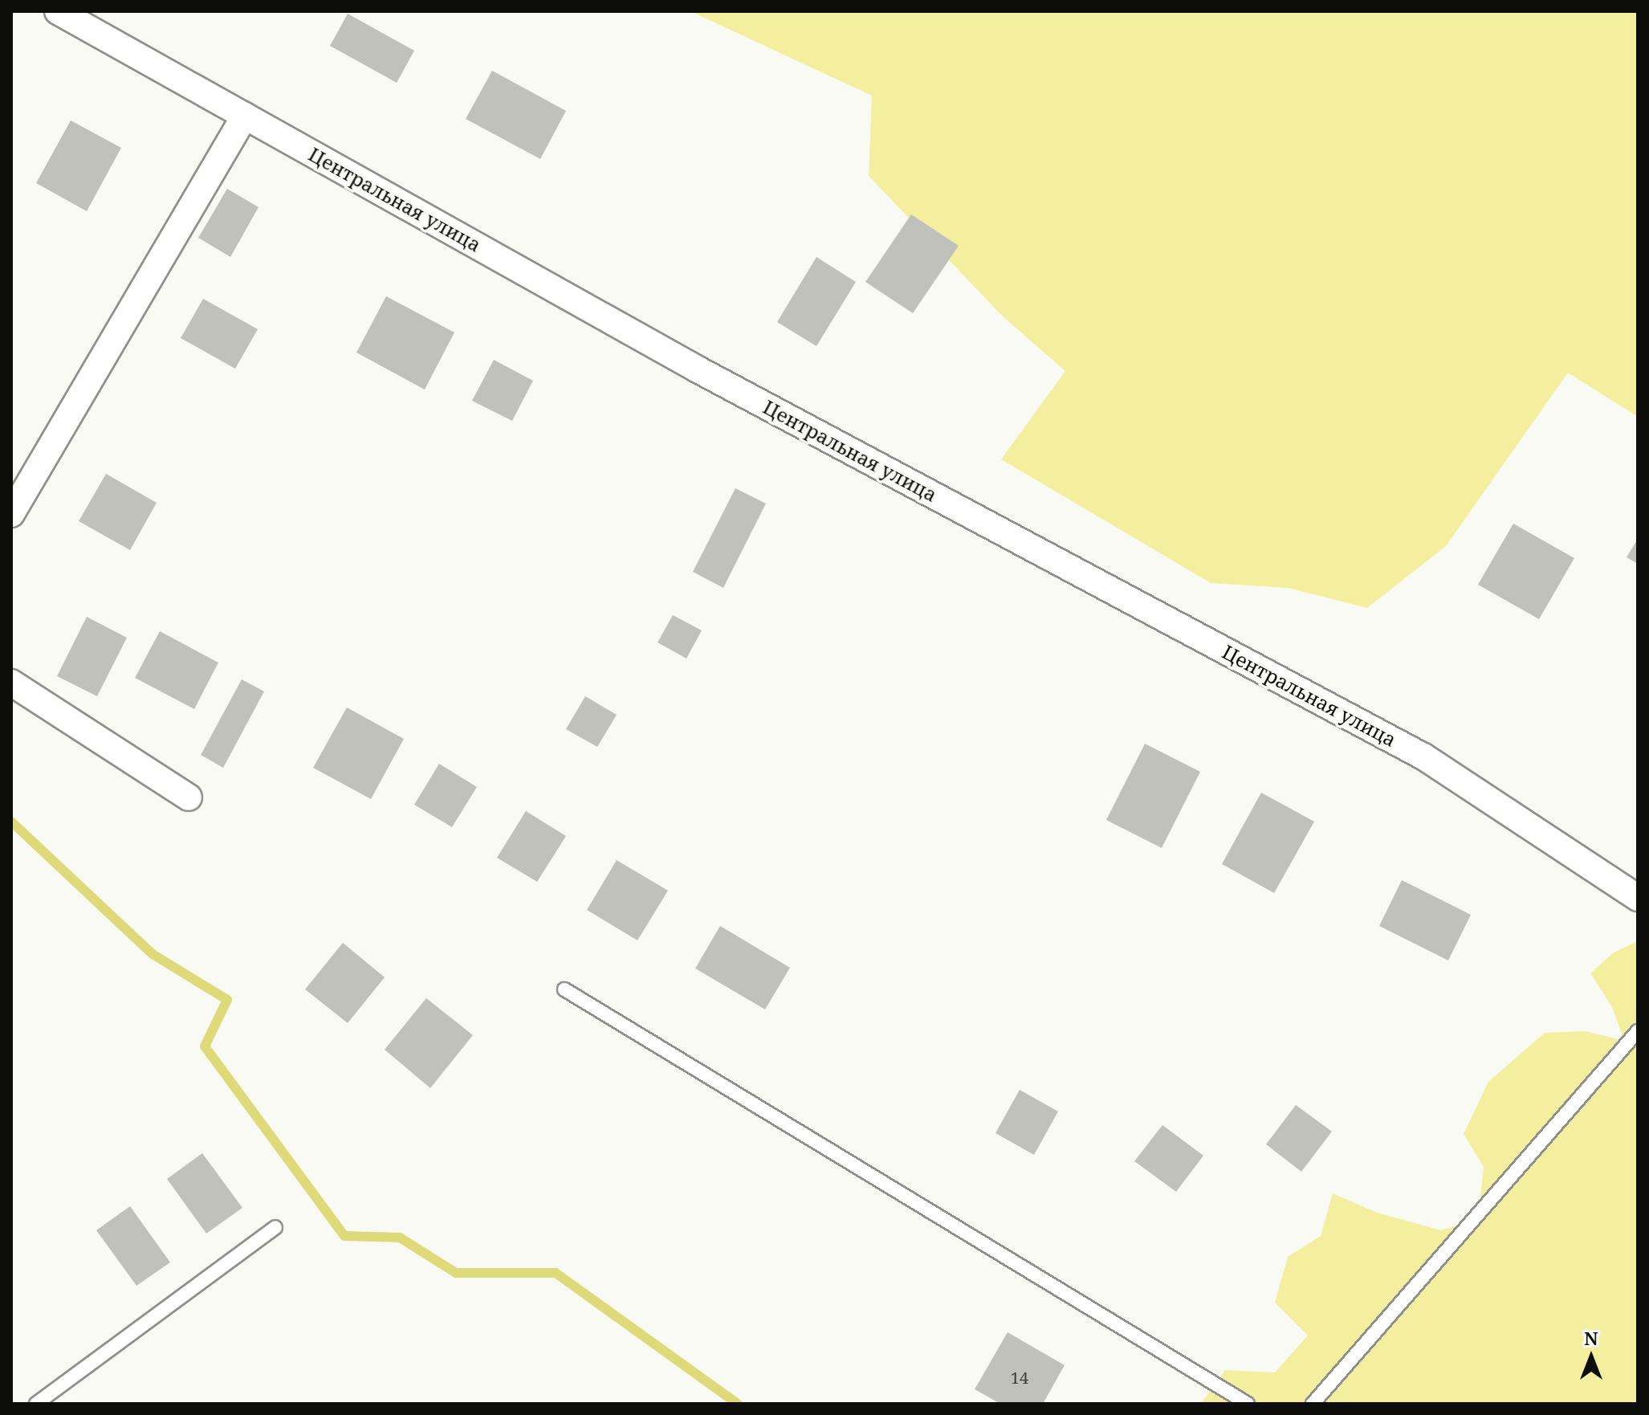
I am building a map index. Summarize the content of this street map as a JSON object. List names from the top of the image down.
{
  "streets": {
    "street": ["Центральная улица"]
  },
  "house_numbers": ["14"],
  "north": "top"
}
